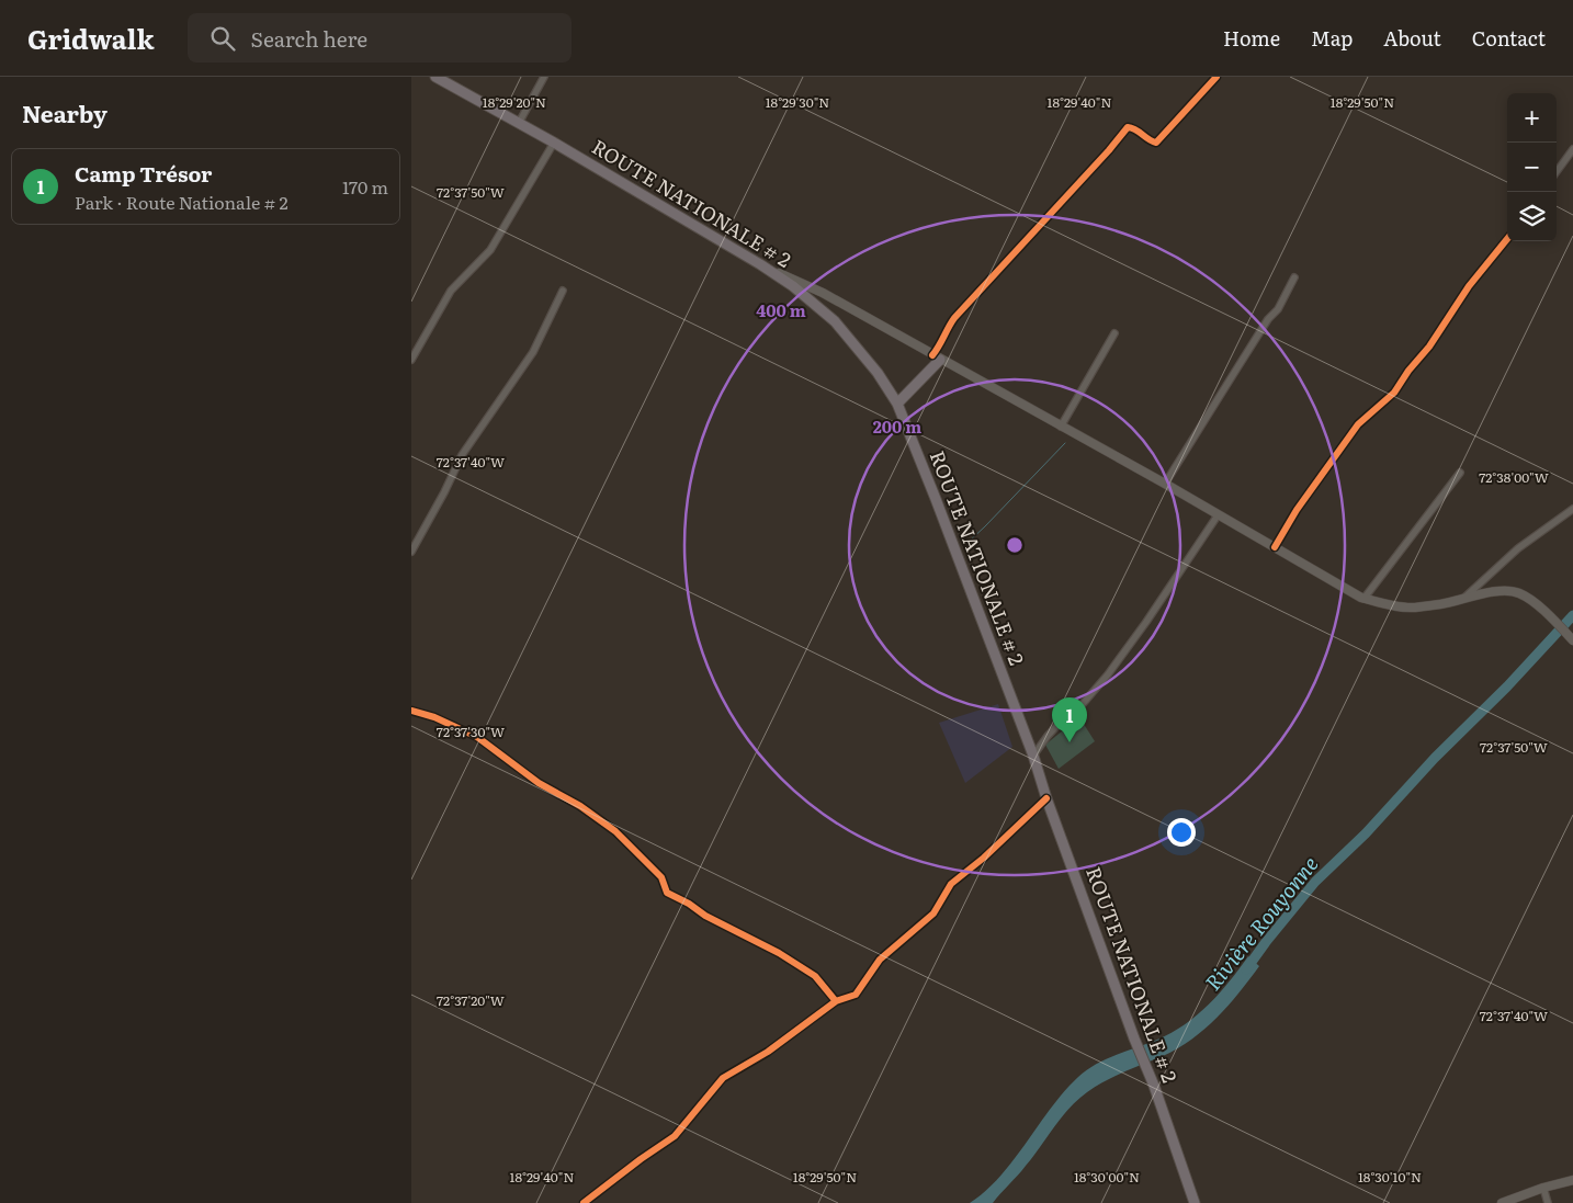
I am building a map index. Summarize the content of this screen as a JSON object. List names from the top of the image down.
{
  "streets": {
    "main road": ["ROUTE NATIONALE # 2"]
  },
  "water": ["Rivière Rouyonne"],
  "page": {
    "header": "Gridwalk",
    "search": "Search here",
    "nav": [
      "Home",
      "Map",
      "About",
      "Contact"
    ],
    "heading": "Nearby",
    "map_buttons": ["+", "−"],
    "list": [
      {
        "mark": "1",
        "name": "Camp Trésor",
        "note": "Park · Route Nationale # 2",
        "value": "170 m"
      }
    ],
    "pins": "1"
  },
  "coordinates": [
    "18°29'20\"N",
    "18°29'30\"N",
    "18°29'40\"N",
    "18°29'50\"N",
    "72°37'50\"W",
    "72°37'40\"W",
    "72°38'00\"W",
    "72°37'30\"W",
    "72°37'20\"W",
    "18°30'00\"N",
    "18°30'10\"N"
  ],
  "rings": ["400 m", "200 m"]
}
